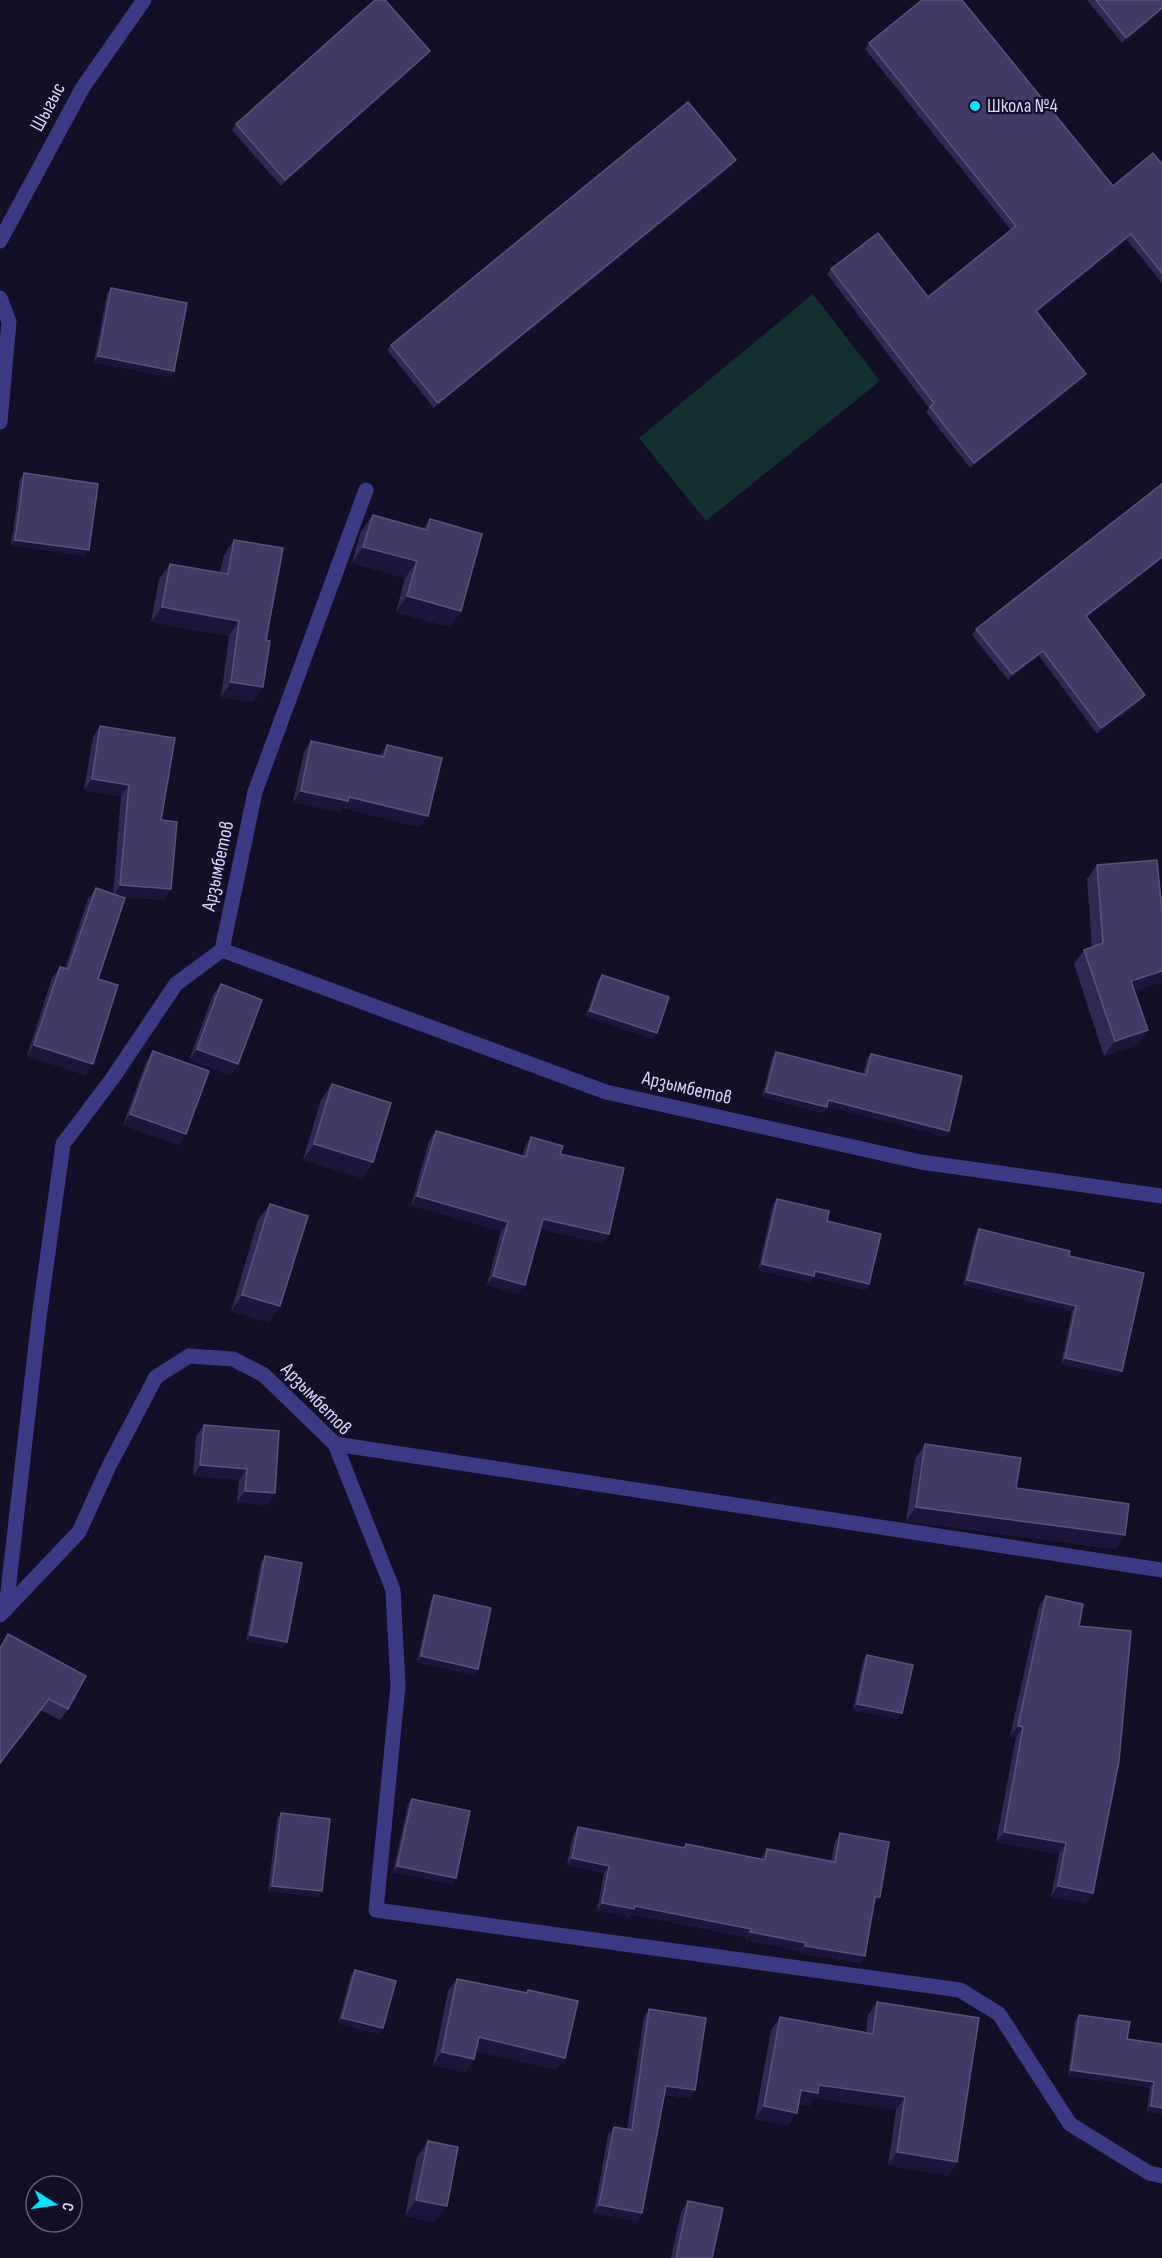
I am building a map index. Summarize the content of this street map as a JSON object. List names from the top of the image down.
{
  "streets": {
    "street": ["Шыгыс", "Арзымбетов"]
  },
  "places": ["Школа №4"],
  "north": "right"
}
